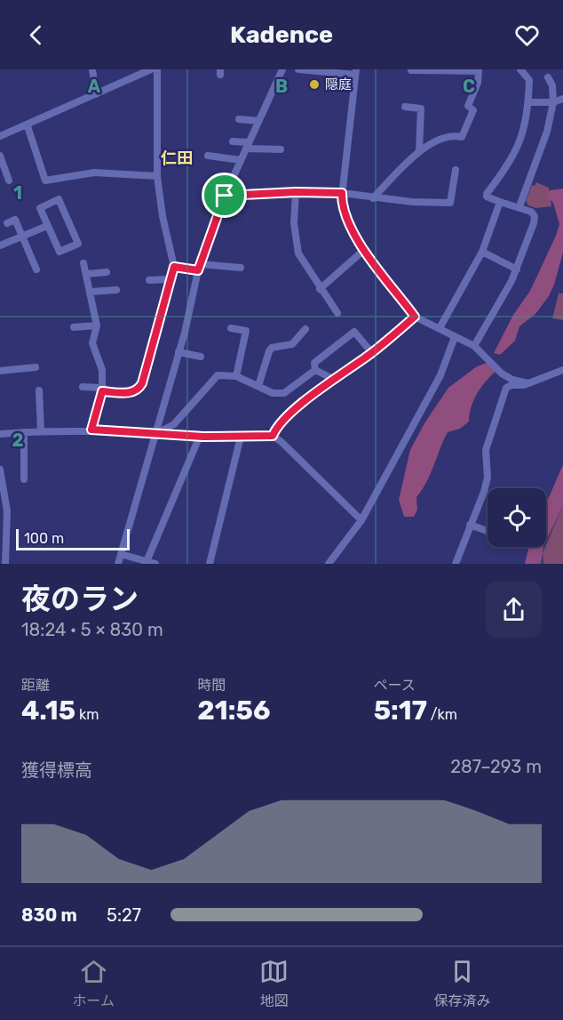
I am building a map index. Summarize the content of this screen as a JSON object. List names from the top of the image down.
{
  "districts": ["仁田"],
  "places": ["隠庭"],
  "scale_bar": "100 m",
  "page": {
    "header": "Kadence",
    "scale": "100 m",
    "heading": ["夜のラン", "18:24 · 5 × 830 m"],
    "stats": [
      ["距離", "4.15 km"],
      ["時間", "21:56"],
      ["ペース", "5:17 /km"]
    ],
    "chart": ["獲得標高", "287–293 m"],
    "list": [
      {
        "name": "830 m",
        "note": "5:27"
      }
    ],
    "tabs": ["ホーム", "地図", "保存済み"]
  },
  "grid": {
    "columns": ["A", "B", "C"],
    "rows": ["1", "2"]
  }
}
